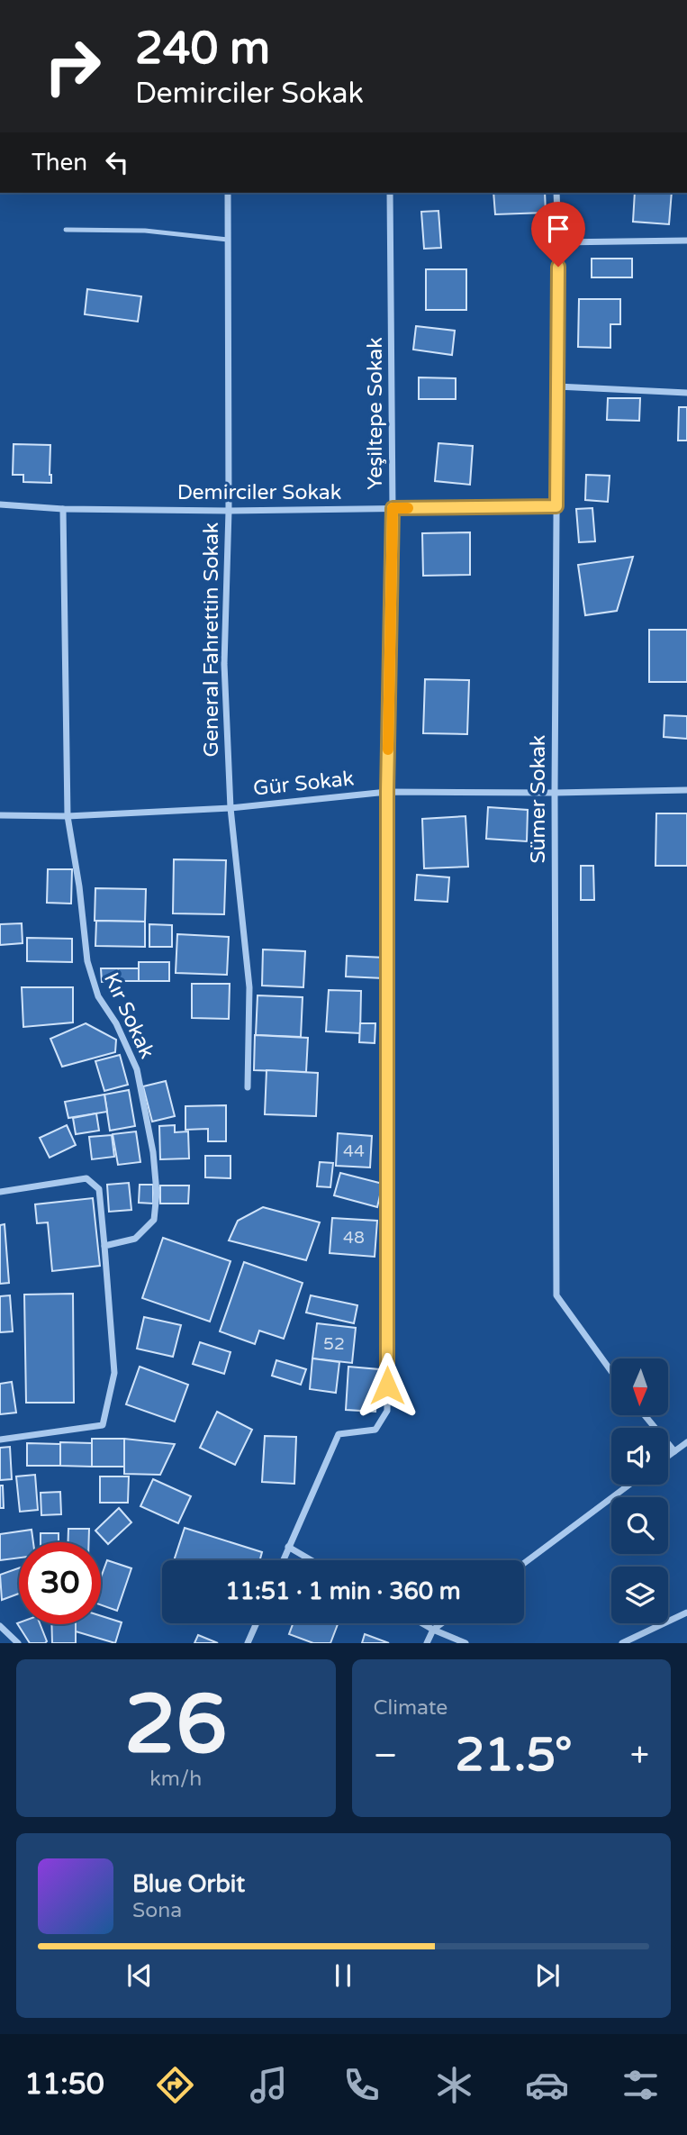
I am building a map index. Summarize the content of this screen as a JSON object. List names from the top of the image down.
{
  "streets": {
    "street": [
      "Yeşiltepe Sokak",
      "Demirciler Sokak",
      "General Fahrettin Sokak",
      "Gür Sokak",
      "Sümer Sokak",
      "Kır Sokak"
    ]
  },
  "crossings": [
    ["Yeşiltepe Sokak", "Demirciler Sokak"],
    ["Yeşiltepe Sokak", "Gür Sokak"],
    ["Demirciler Sokak", "General Fahrettin Sokak"],
    ["Demirciler Sokak", "Sümer Sokak"],
    ["Demirciler Sokak", "Kır Sokak"],
    ["General Fahrettin Sokak", "Gür Sokak"],
    ["Gür Sokak", "Sümer Sokak"],
    ["Gür Sokak", "Kır Sokak"]
  ],
  "house_numbers": ["44", "48", "52"],
  "north": "bottom",
  "page": {
    "turn": ["240 m", "Demirciler Sokak"],
    "then": "Then",
    "limit": "30",
    "trip": "11:51 · 1 min · 360 m",
    "tile": [
      ["26", "km/h"],
      "Climate"
    ],
    "heat": ["−", "21.5°", "+"],
    "song": ["Blue Orbit", "Sona"],
    "tabs": "11:50"
  }
}
